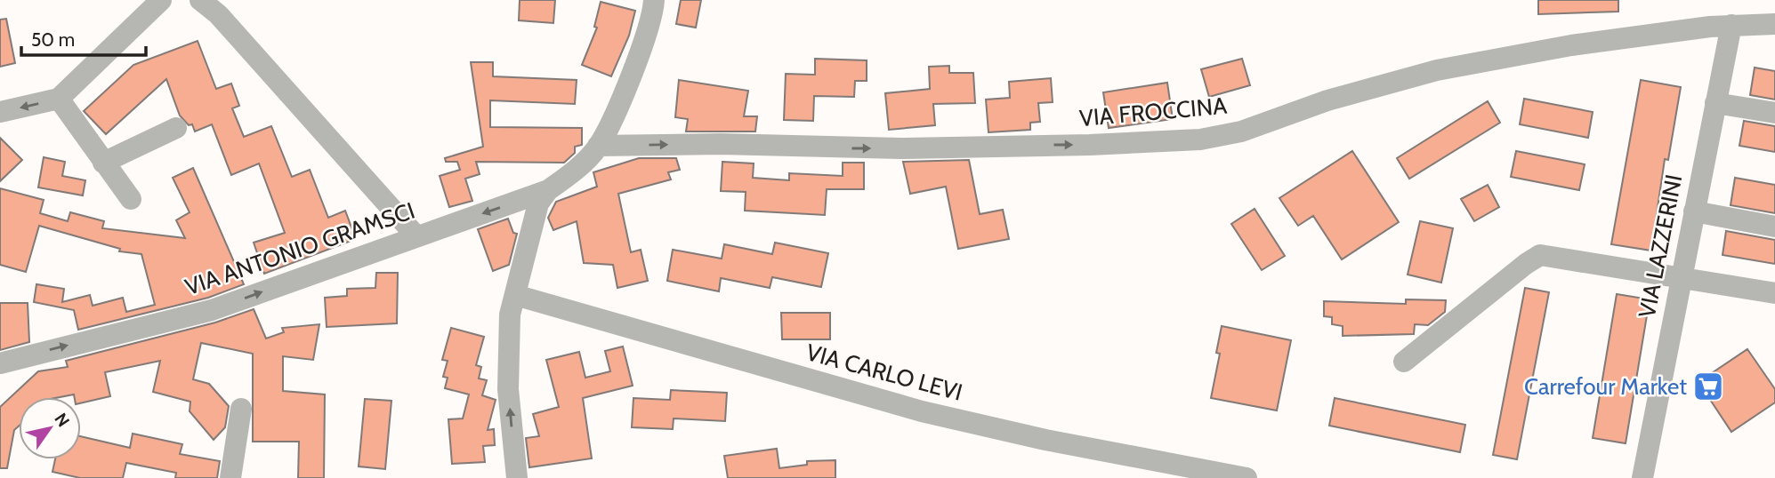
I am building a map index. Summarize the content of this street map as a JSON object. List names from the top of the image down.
{
  "streets": {
    "street": [
      "VIA FROCCINA",
      "VIA LAZZERINI",
      "VIA ANTONIO GRAMSCI",
      "VIA CARLO LEVI"
    ]
  },
  "crossings": [
    ["VIA FROCCINA", "VIA LAZZERINI"],
    ["VIA FROCCINA", "VIA ANTONIO GRAMSCI"]
  ],
  "one_way": ["VIA FROCCINA"],
  "places": {
    "supermarket": ["Carrefour Market"]
  },
  "scale_bar": "50 m",
  "north": "top right"
}
